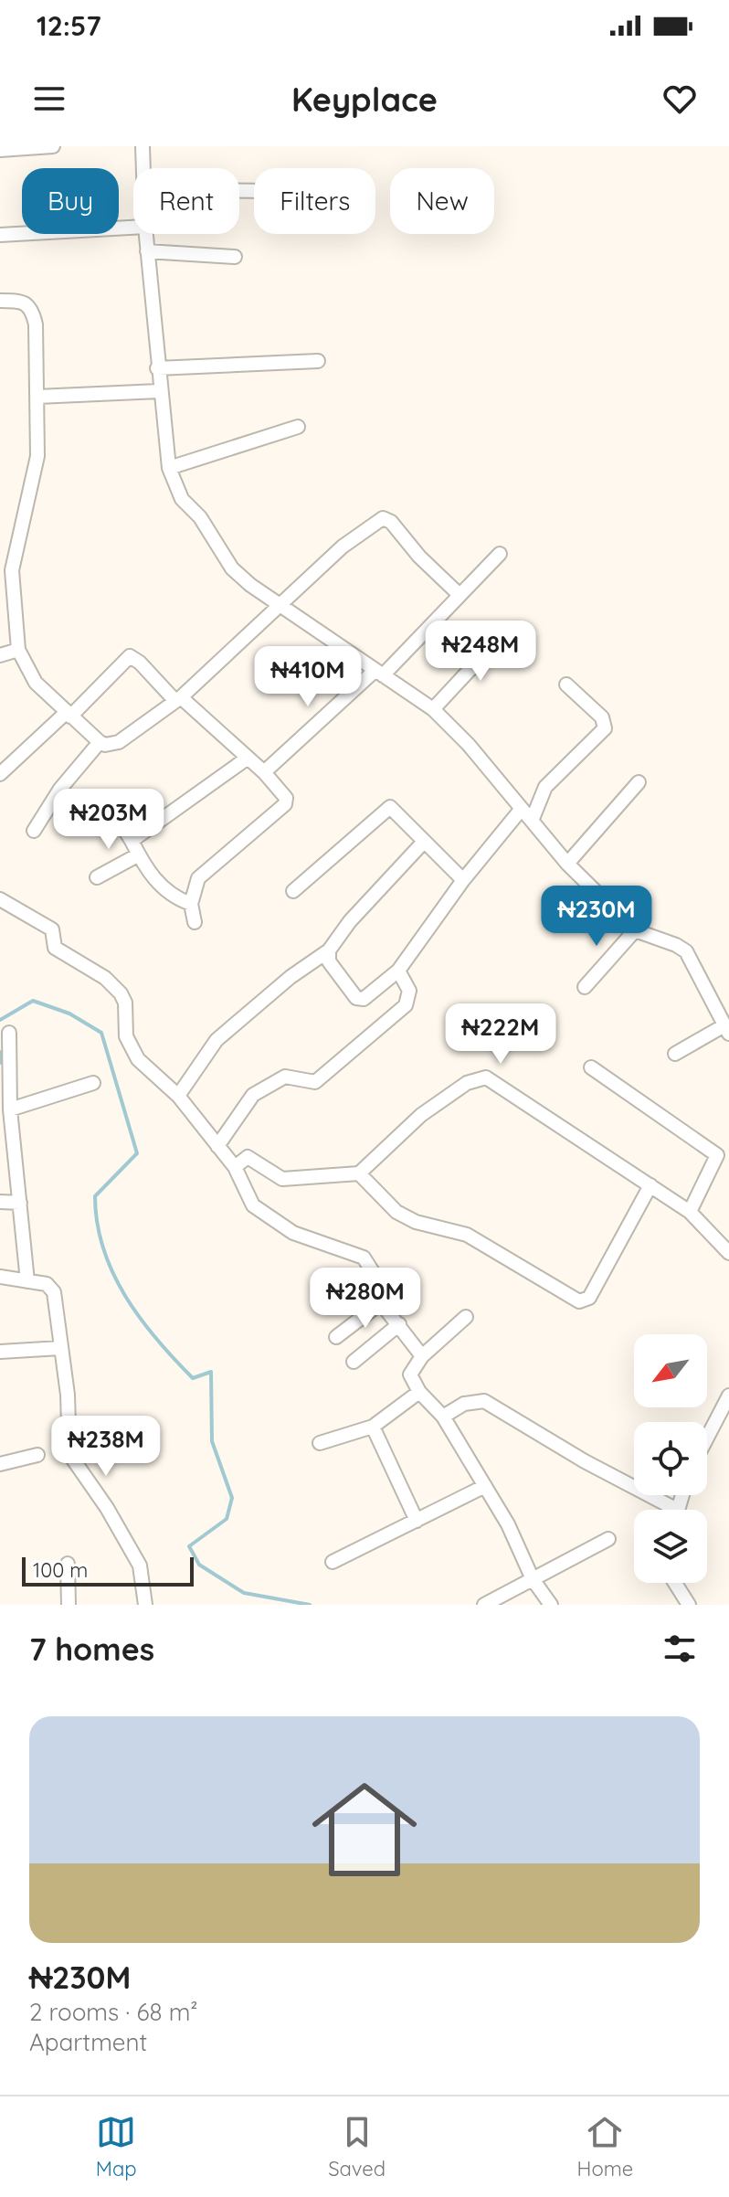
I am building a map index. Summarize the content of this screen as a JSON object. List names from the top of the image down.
{
  "scale_bar": "100 m",
  "north": "bottom left",
  "page": {
    "status": "12:57",
    "header": "Keyplace",
    "chip": [
      "Buy",
      "Rent",
      "Filters",
      "New"
    ],
    "price": [
      "₦248M",
      "₦410M",
      "₦203M",
      "₦230M",
      "₦222M",
      "₦280M",
      "₦238M"
    ],
    "scale": "100 m",
    "heading": "7 homes",
    "list": [
      {
        "name": "₦230M",
        "note": "2 rooms · 68 m² · Apartment"
      }
    ],
    "tabs": ["Map", "Saved", "Home"]
  }
}
